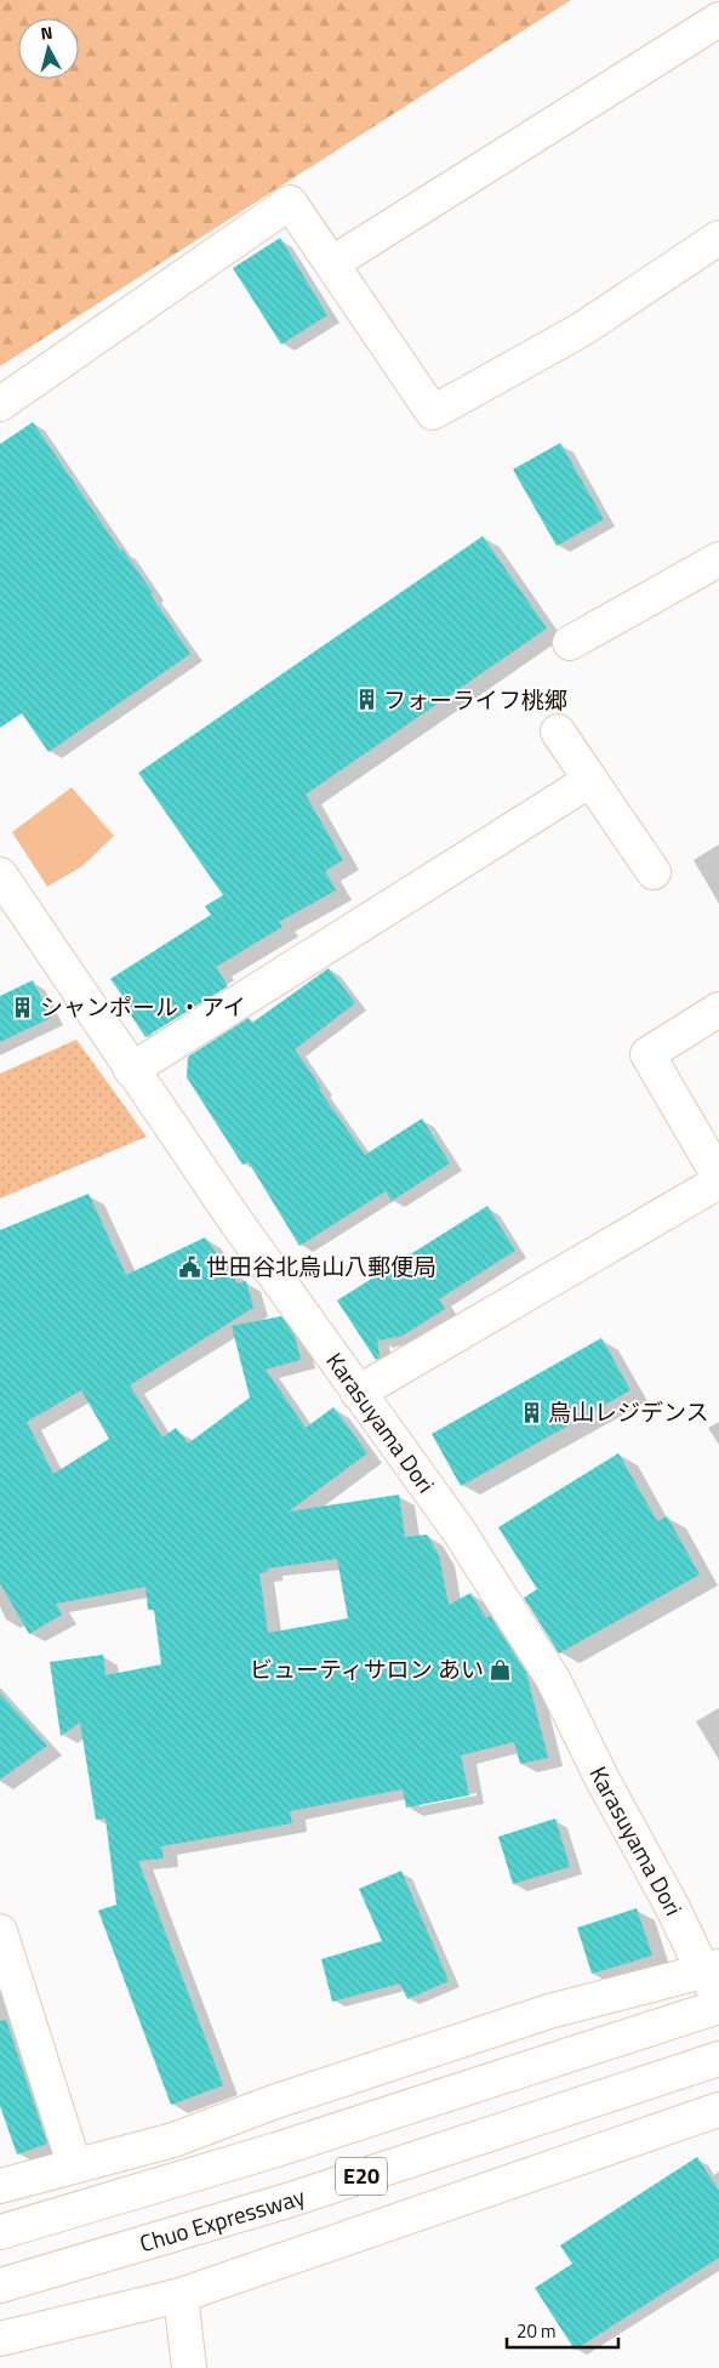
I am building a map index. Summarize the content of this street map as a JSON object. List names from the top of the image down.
{
  "streets": {
    "main road": ["Karasuyama Dori", "E20", "Chuo Expressway"]
  },
  "places": {
    "building": ["フォーライフ桃郷", "シャンポール・アイ", "烏山レジデンス"],
    "public building": ["世田谷北烏山八郵便局"],
    "shop": ["ビューティサロン あい"]
  },
  "scale_bar": "20 m",
  "north": "top"
}
